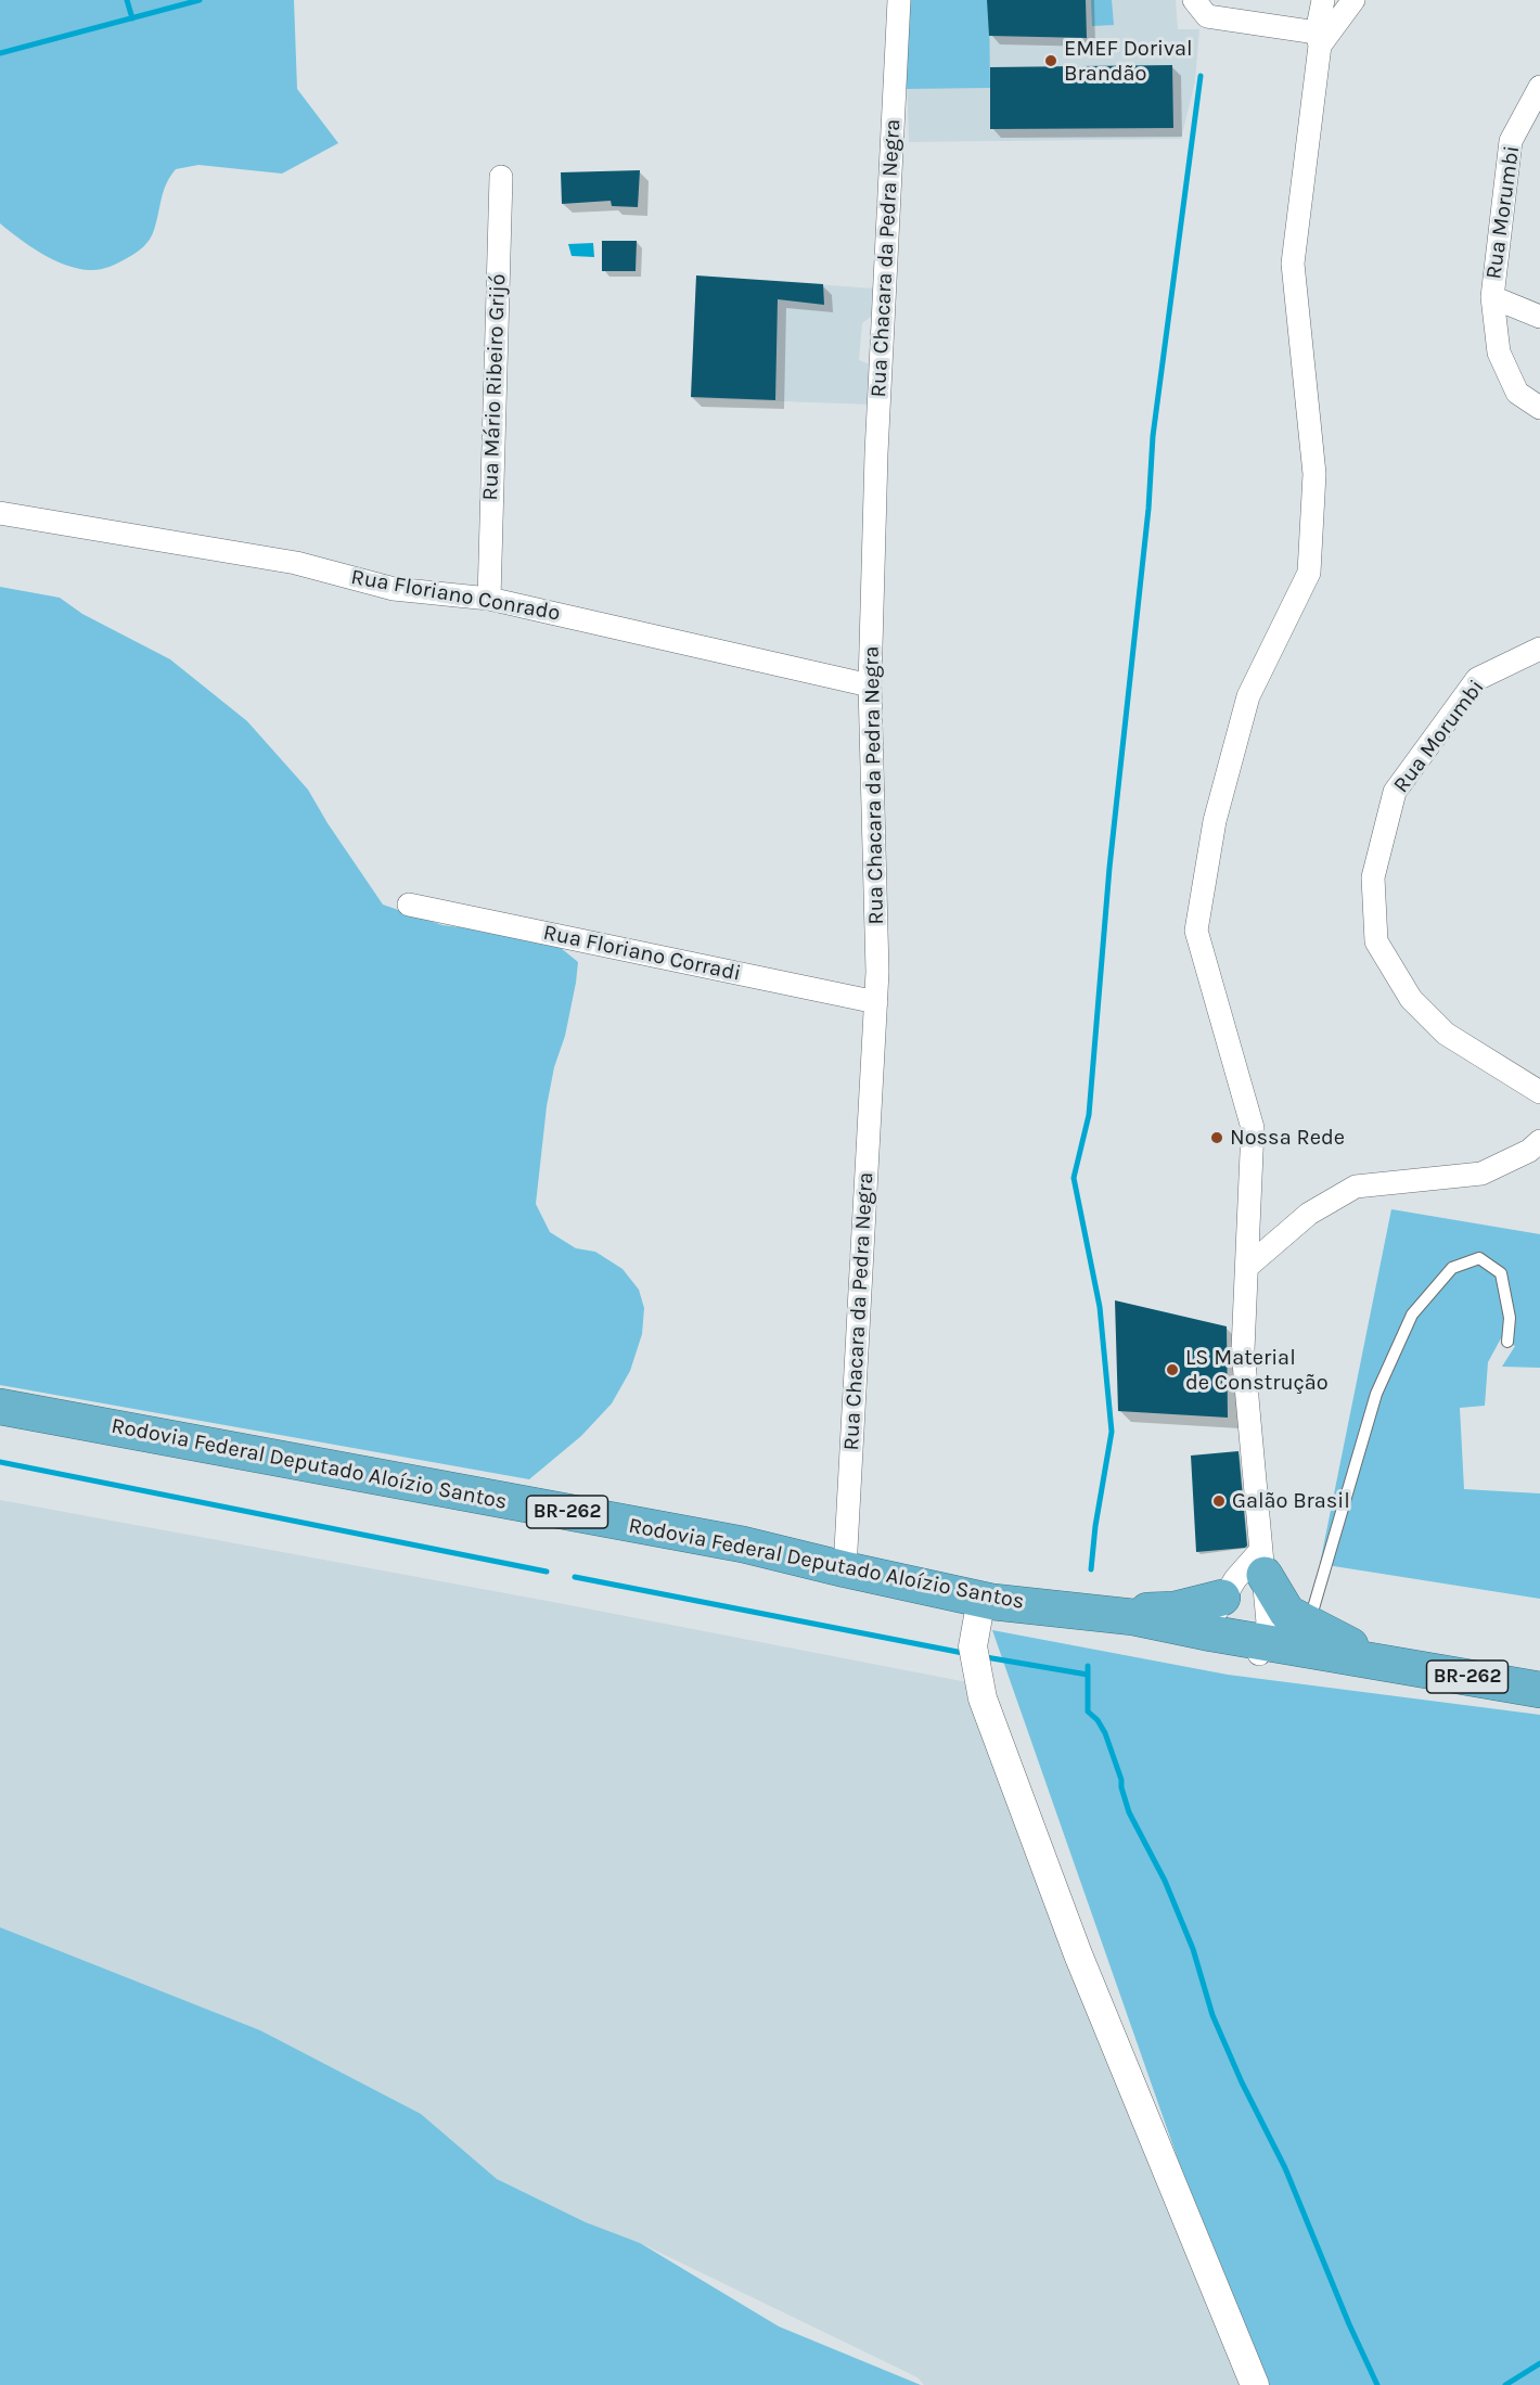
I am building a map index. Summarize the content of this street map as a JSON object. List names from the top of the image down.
{
  "streets": {
    "highway": ["Rodovia Federal Deputado Aloízio Santos", "BR-262"],
    "street": [
      "Rua Morumbi",
      "Rua Chacara da Pedra Negra",
      "Rua Mário Ribeiro Grijó",
      "Rua Floriano Conrado",
      "Rua Floriano Corradi"
    ]
  },
  "crossings": [
    ["Rua Chacara da Pedra Negra", "Rua Floriano Conrado"],
    ["Rua Chacara da Pedra Negra", "Rua Floriano Corradi"],
    ["Rua Chacara da Pedra Negra", "Rodovia Federal Deputado Aloízio Santos"],
    ["Rua Mário Ribeiro Grijó", "Rua Floriano Conrado"]
  ],
  "places": [
    "EMEF Dorival Brandão",
    "Nossa Rede",
    "LS Material de Construção",
    "Galão Brasil"
  ]
}
